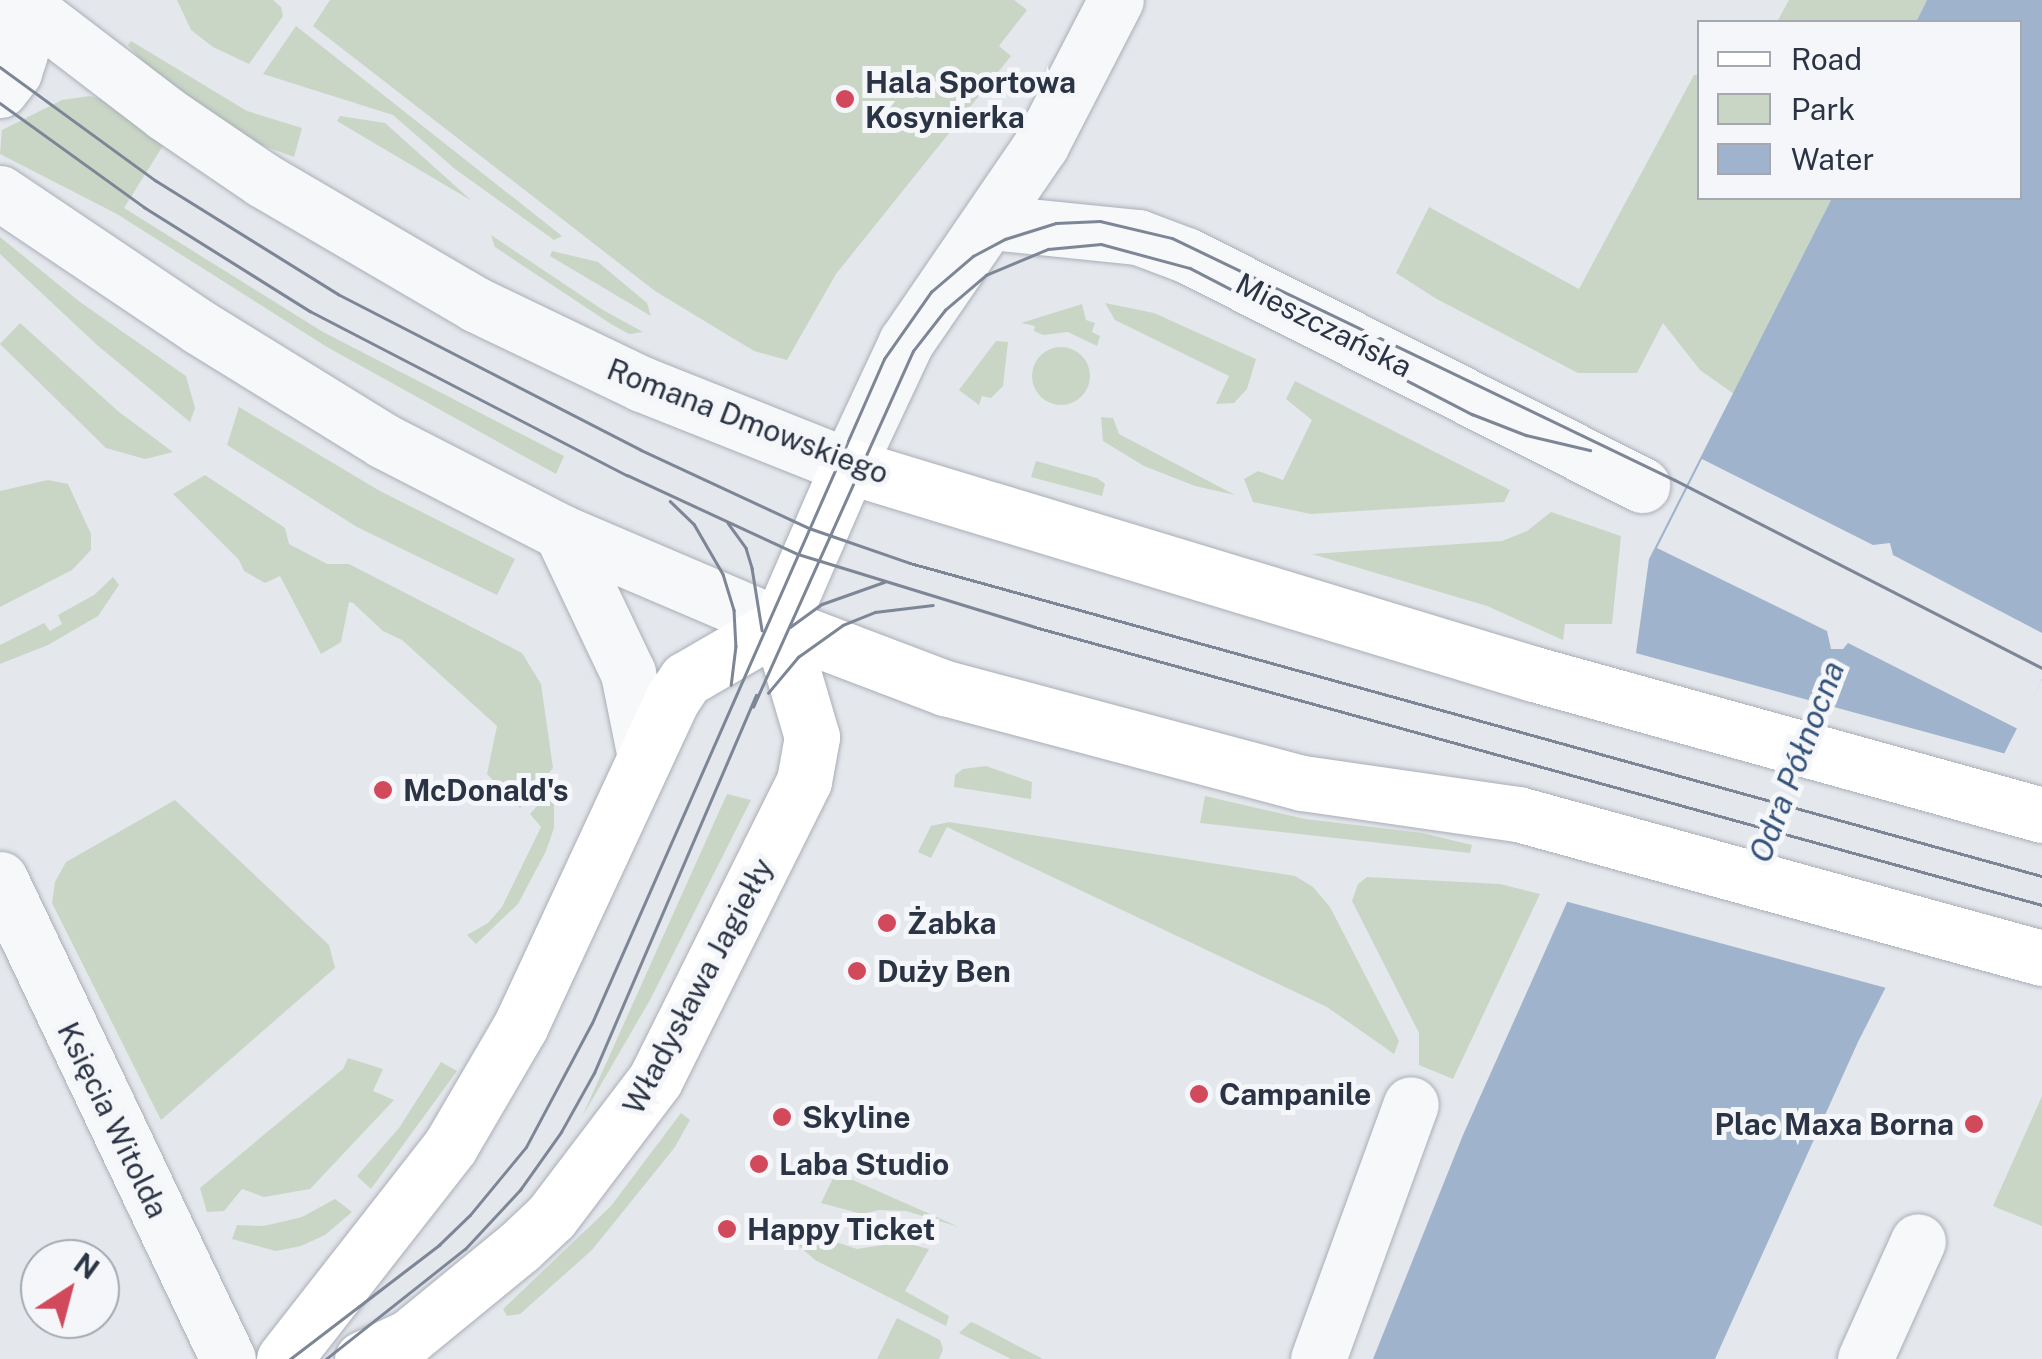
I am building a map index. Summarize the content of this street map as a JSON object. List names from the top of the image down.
{
  "streets": {
    "main road": ["Romana Dmowskiego", "Władysława Jagiełły"],
    "street": ["Mieszczańska", "Księcia Witolda"]
  },
  "water": ["Odra Północna"],
  "places": [
    "Hala Sportowa Kosynierka",
    "McDonald's",
    "Żabka",
    "Duży Ben",
    "Campanile",
    "Skyline",
    "Plac Maxa Borna",
    "Laba Studio",
    "Happy Ticket"
  ],
  "legend": ["Road", "Park", "Water"],
  "north": "top right"
}
